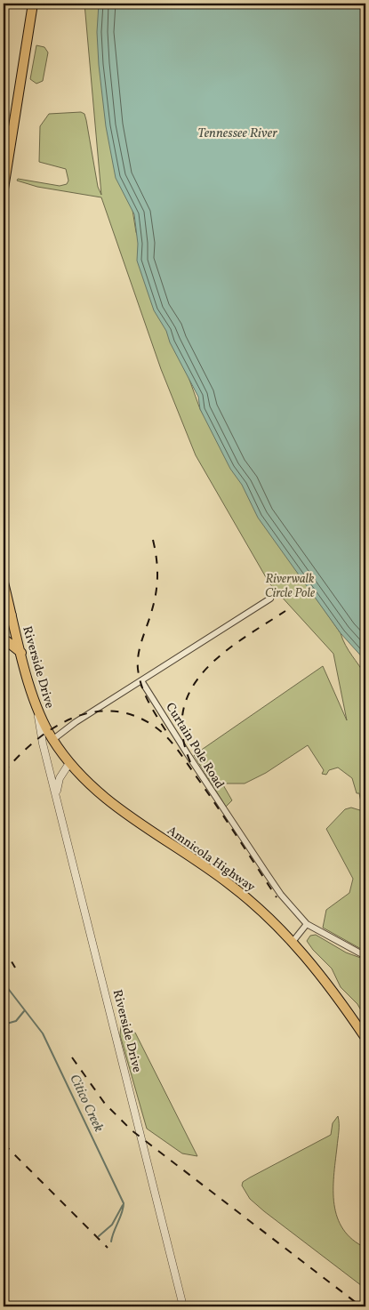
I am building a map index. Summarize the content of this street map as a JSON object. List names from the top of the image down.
{
  "streets": {
    "main road": ["Riverside Drive", "Amnicola Highway"],
    "street": ["Curtain Pole Road"]
  },
  "crossings": [
    ["Riverside Drive", "Amnicola Highway"]
  ],
  "water": ["Tennessee River", "Citico Creek"],
  "parks": ["Riverwalk Circle Pole"]
}
